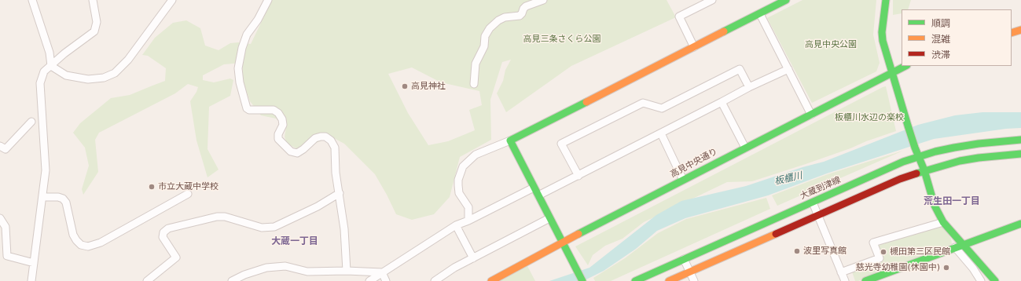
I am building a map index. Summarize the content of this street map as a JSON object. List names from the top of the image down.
{
  "streets": {
    "street": ["高見中央通り", "大蔵到津線"]
  },
  "districts": ["荒生田一丁目", "大蔵一丁目"],
  "water": ["板櫃川"],
  "parks": ["高見三条さくら公園", "高見中央公園", "板櫃川水辺の楽校"],
  "places": [
    "高見神社",
    "市立大蔵中学校",
    "波里写真館",
    "槻田第三区民館",
    "慈光寺幼稚園(休園中)"
  ],
  "legend": ["順調", "混雑", "渋滞"]
}
